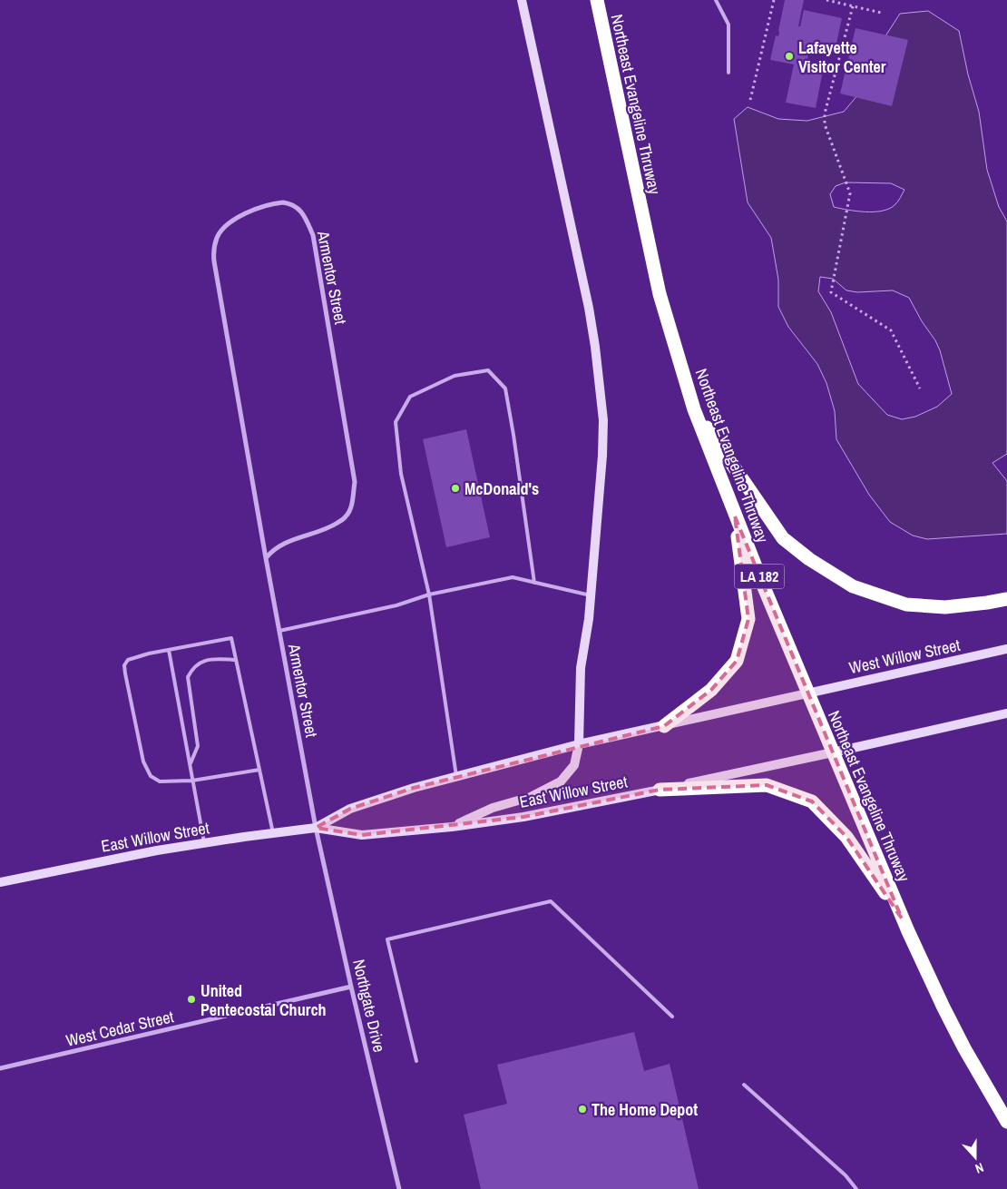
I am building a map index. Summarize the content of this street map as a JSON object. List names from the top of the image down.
{
  "streets": {
    "highway": ["Northeast Evangeline Thruway", "LA 182"],
    "main road": ["West Willow Street", "East Willow Street"],
    "street": ["Armentor Street", "Northgate Drive", "West Cedar Street"]
  },
  "crossings": [
    ["Northeast Evangeline Thruway", "West Willow Street"],
    ["Northeast Evangeline Thruway", "East Willow Street"],
    ["Armentor Street", "East Willow Street"],
    ["Armentor Street", "Northgate Drive"],
    ["West Willow Street", "East Willow Street"],
    ["East Willow Street", "Northgate Drive"],
    ["Northgate Drive", "West Cedar Street"]
  ],
  "places": [
    "Lafayette Visitor Center",
    "McDonald's",
    "United Pentecostal Church",
    "The Home Depot"
  ],
  "north": "bottom"
}
